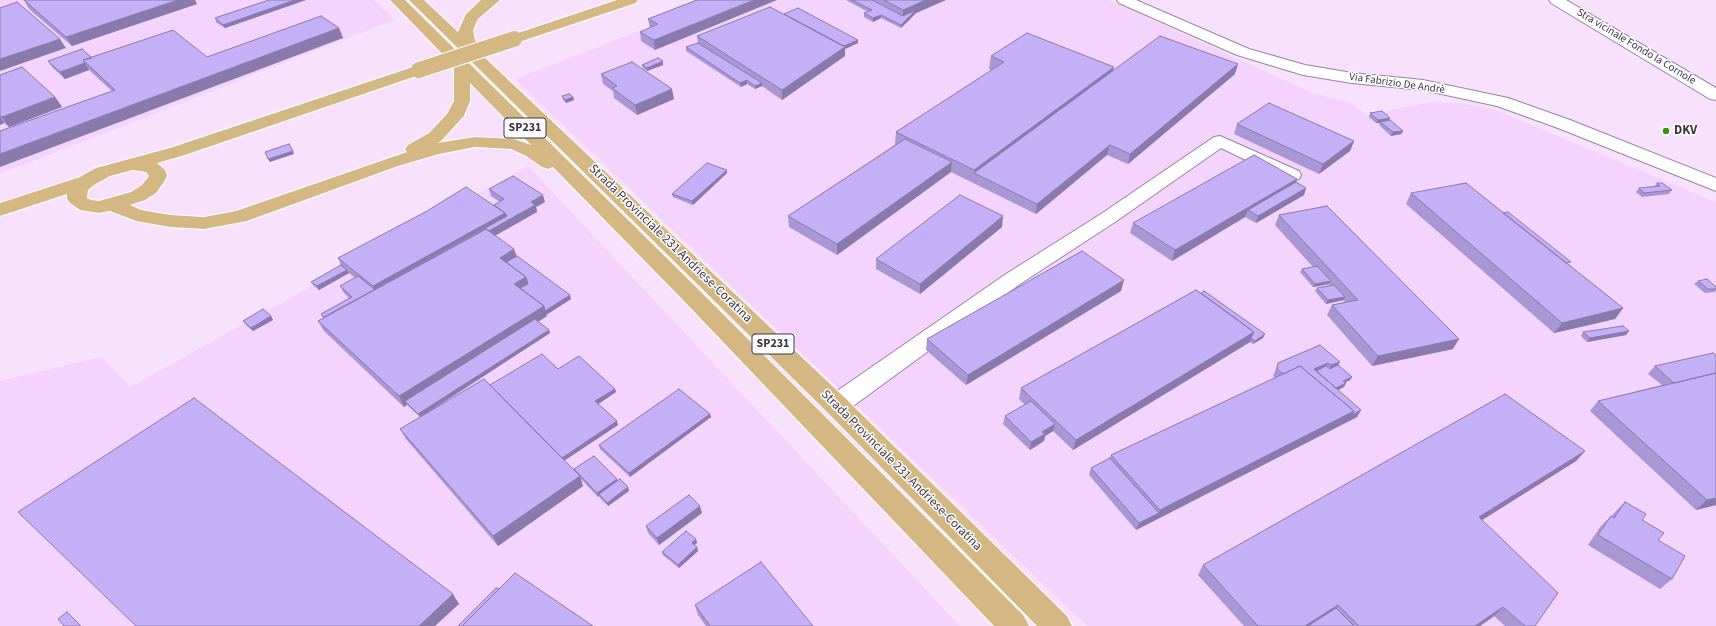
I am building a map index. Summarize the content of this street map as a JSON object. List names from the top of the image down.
{
  "streets": {
    "main road": ["SP231", "Strada Provinciale 231 Andriese-Coratina"],
    "street": ["Stra vicinale Fondo la Cornole", "Via Fabrizio De Andrè"]
  },
  "places": ["DKV"]
}
